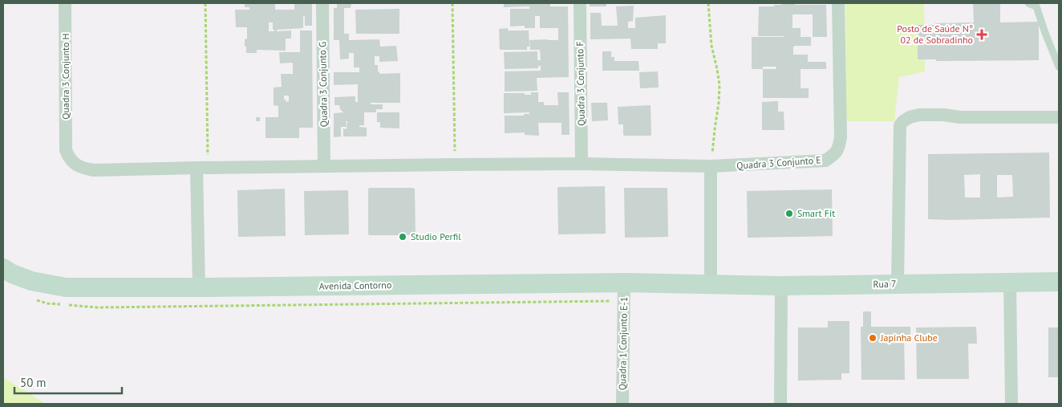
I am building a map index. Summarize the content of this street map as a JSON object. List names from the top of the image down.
{
  "streets": {
    "main road": ["Rua 7", "Avenida Contorno"],
    "street": [
      "Quadra 3 Conjunto H",
      "Quadra 3 Conjunto F",
      "Quadra 3 Conjunto G",
      "Quadra 3 Conjunto E",
      "Quadra 1 Conjunto E-1"
    ]
  },
  "crossings": [
    ["Quadra 3 Conjunto H", "Quadra 3 Conjunto E"],
    ["Quadra 3 Conjunto F", "Quadra 3 Conjunto E"],
    ["Quadra 3 Conjunto G", "Quadra 3 Conjunto E"],
    ["Rua 7", "Avenida Contorno"],
    ["Avenida Contorno", "Quadra 1 Conjunto E-1"]
  ],
  "places": {
    "health": ["Posto de Saúde N° 02 de Sobradinho"],
    "other": ["Smart Fit", "Studio Perfil", "Japinha Clube"]
  },
  "scale_bar": "50 m"
}
